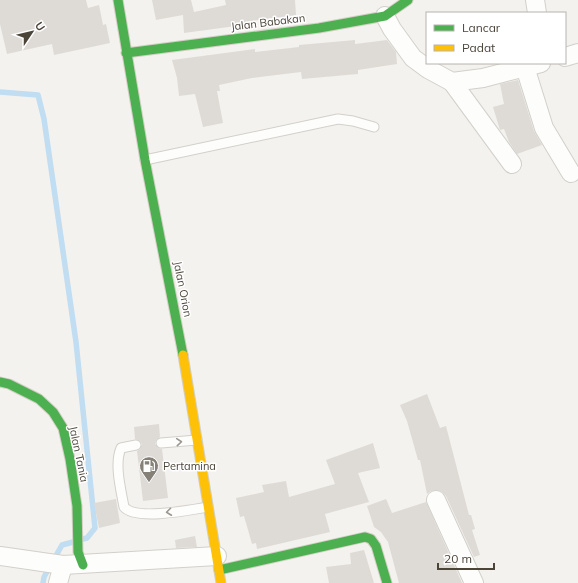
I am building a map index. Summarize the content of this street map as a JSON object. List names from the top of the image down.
{
  "streets": {
    "main road": ["Jalan Babakan", "Jalan Orion", "Jalan Tania"]
  },
  "crossings": [
    ["Jalan Babakan", "Jalan Orion"]
  ],
  "places": {
    "fuel station": ["Pertamina"]
  },
  "legend": ["Lancar", "Padat"],
  "scale_bar": "20 m",
  "north": "top right"
}
